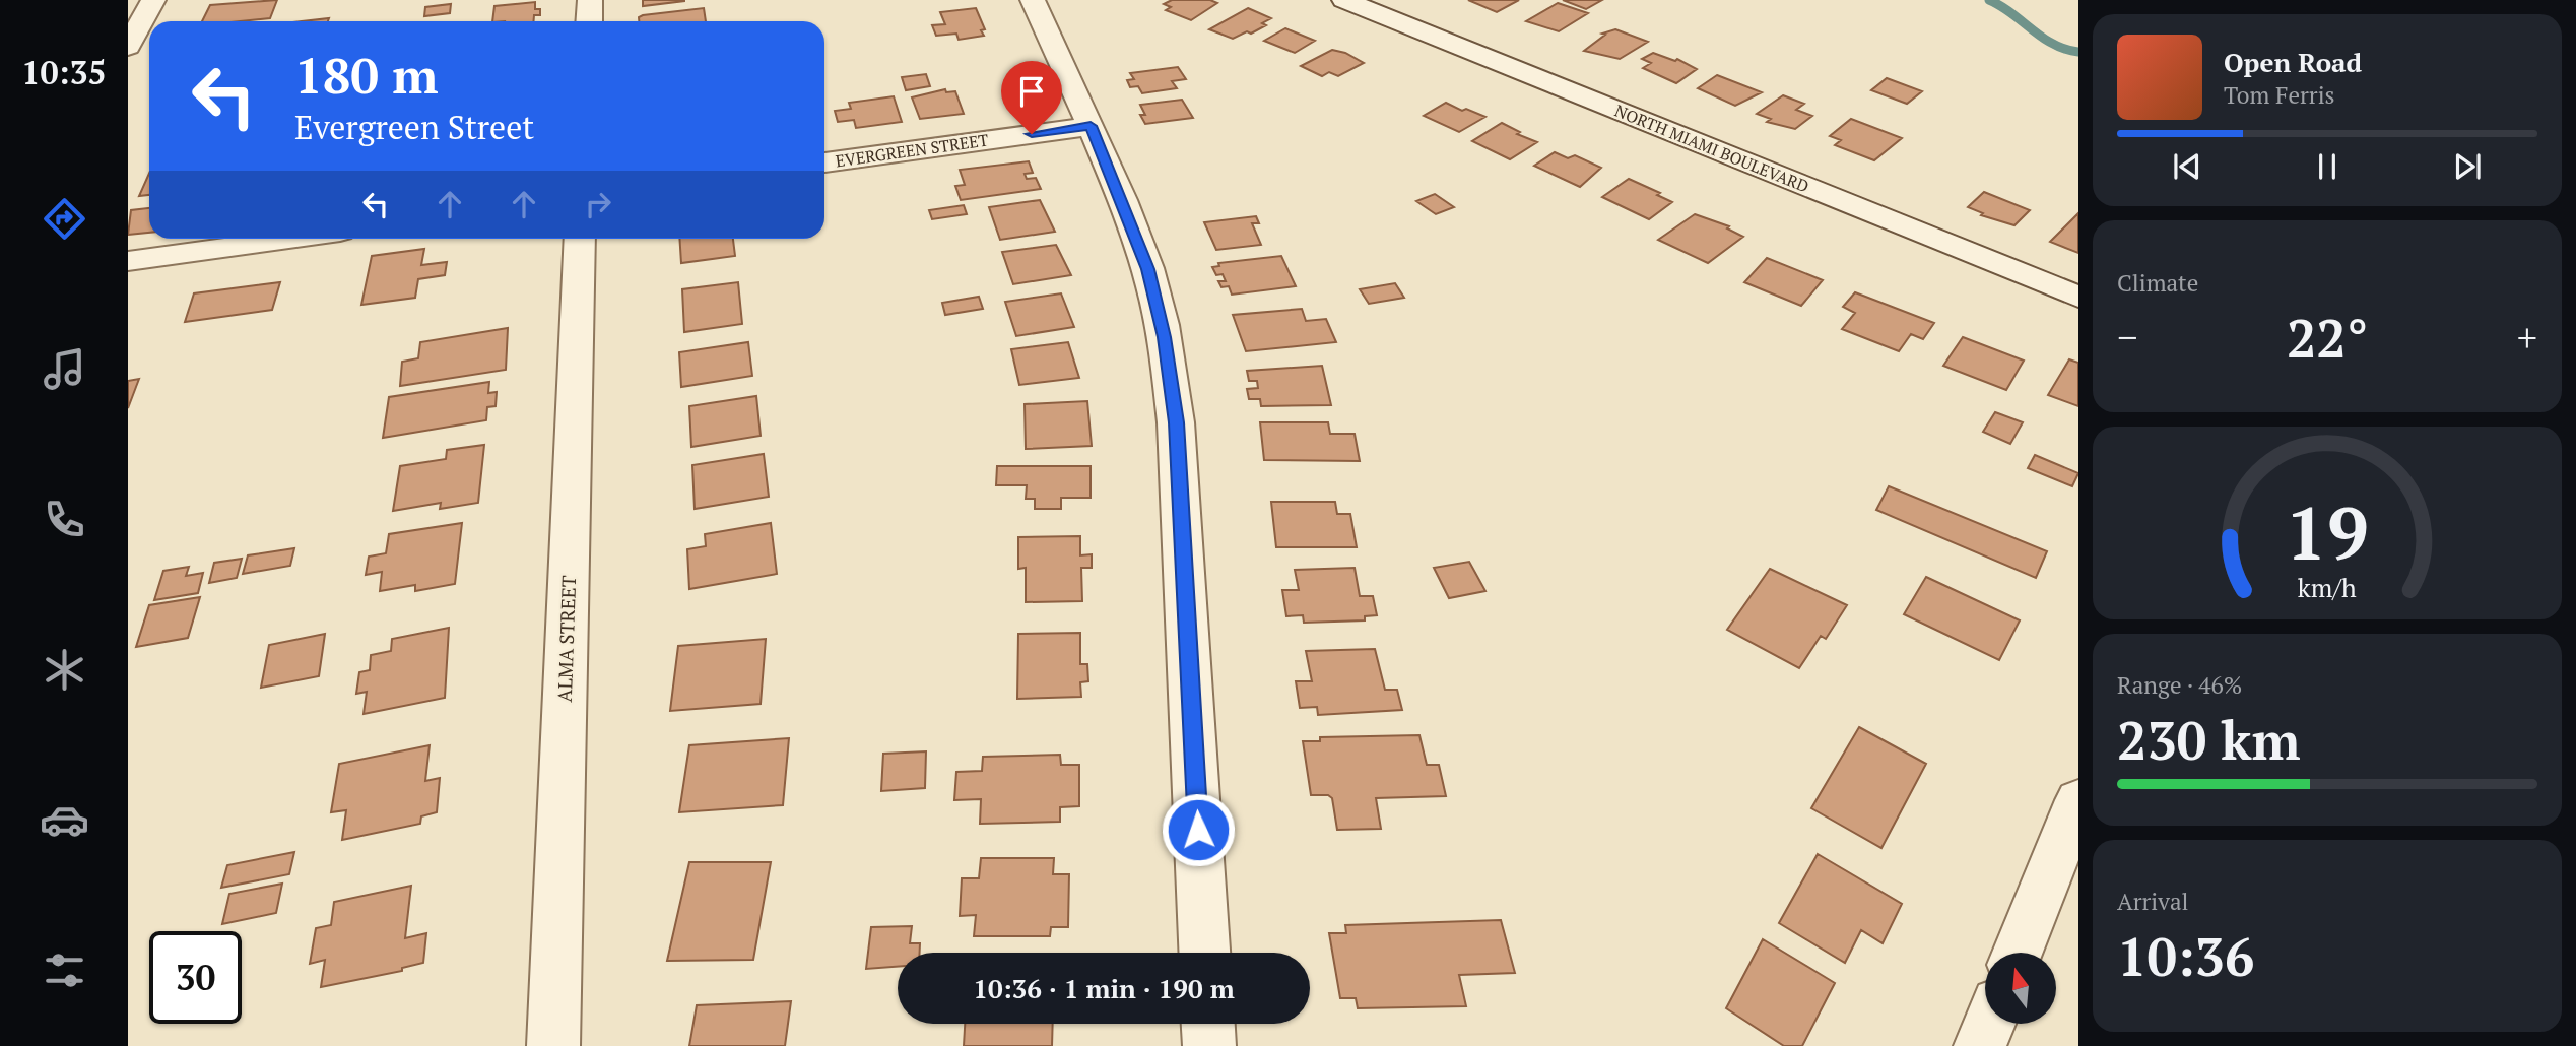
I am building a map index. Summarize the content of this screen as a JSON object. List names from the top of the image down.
{
  "streets": {
    "street": ["NORTH MIAMI BOULEVARD", "EVERGREEN STREET", "ALMA STREET"]
  },
  "north": "top",
  "page": {
    "tabs": "10:35",
    "turn": ["180 m", "Evergreen Street"],
    "song": ["Open Road", "Tom Ferris"],
    "tile": [
      "Climate",
      ["Range · 46%", "230 km"],
      ["Arrival", "10:36"]
    ],
    "heat": ["−", "22°", "+"],
    "limit": "30",
    "trip": "10:36 · 1 min · 190 m",
    "gauge": ["19", "km/h"]
  }
}
